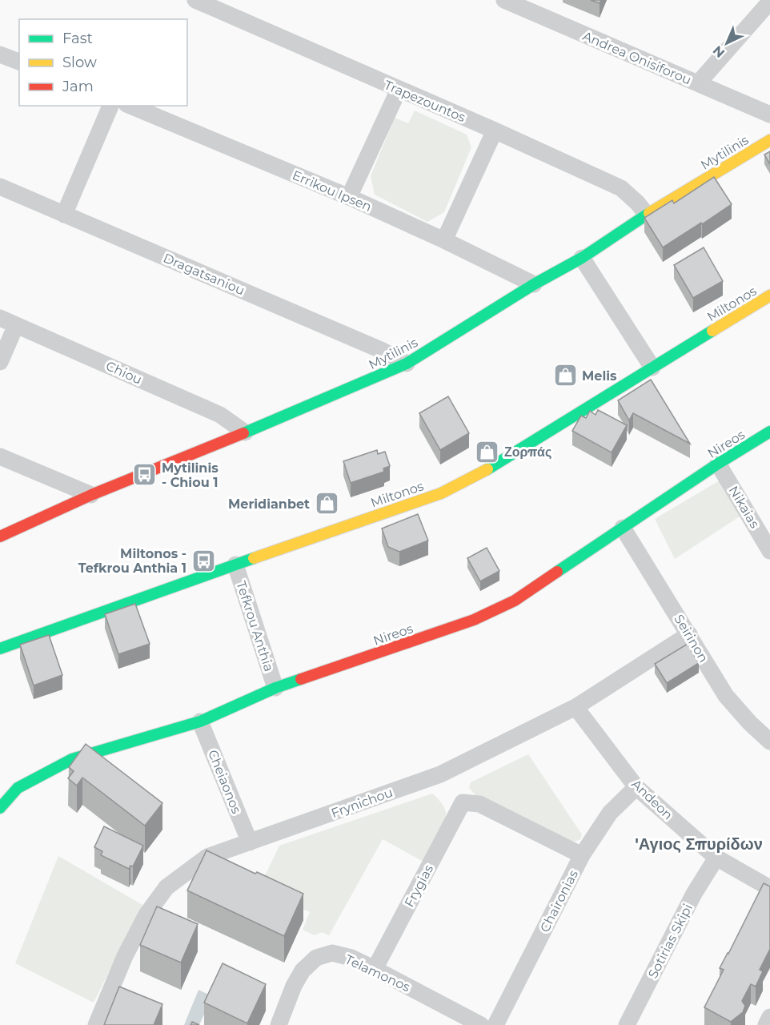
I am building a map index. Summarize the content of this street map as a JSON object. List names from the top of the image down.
{
  "streets": {
    "street": [
      "Andrea Onisiforou",
      "Trapezountos",
      "Mytilinis",
      "Errikou Ipsen",
      "Dragatsaniou",
      "Miltonos",
      "Chiou",
      "Nireos",
      "Nikaias",
      "Tefkrou Anthia",
      "Seirinon",
      "Cheiaonos",
      "Andeon",
      "Frynichou",
      "Frygias",
      "Chaironias",
      "Sotirias Skipi",
      "Telamonos"
    ]
  },
  "crossings": [
    ["Trapezountos", "Mytilinis"],
    ["Mytilinis", "Errikou Ipsen"],
    ["Mytilinis", "Dragatsaniou"],
    ["Mytilinis", "Chiou"],
    ["Miltonos", "Tefkrou Anthia"],
    ["Nireos", "Nikaias"],
    ["Nireos", "Tefkrou Anthia"],
    ["Nireos", "Seirinon"],
    ["Nireos", "Cheiaonos"],
    ["Seirinon", "Frynichou"],
    ["Cheiaonos", "Frynichou"],
    ["Andeon", "Frynichou"],
    ["Andeon", "Chaironias"],
    ["Andeon", "Sotirias Skipi"],
    ["Frygias", "Chaironias"],
    ["Frygias", "Telamonos"]
  ],
  "districts": ["'Αγιος Σπυρίδων"],
  "places": {
    "shop": ["Melis", "Ζορπάς", "Meridianbet"],
    "bus stop": ["Mytilinis - Chiou 1", "Miltonos - Tefkrou Anthia 1"]
  },
  "legend": ["Fast", "Slow", "Jam"],
  "north": "bottom left"
}
